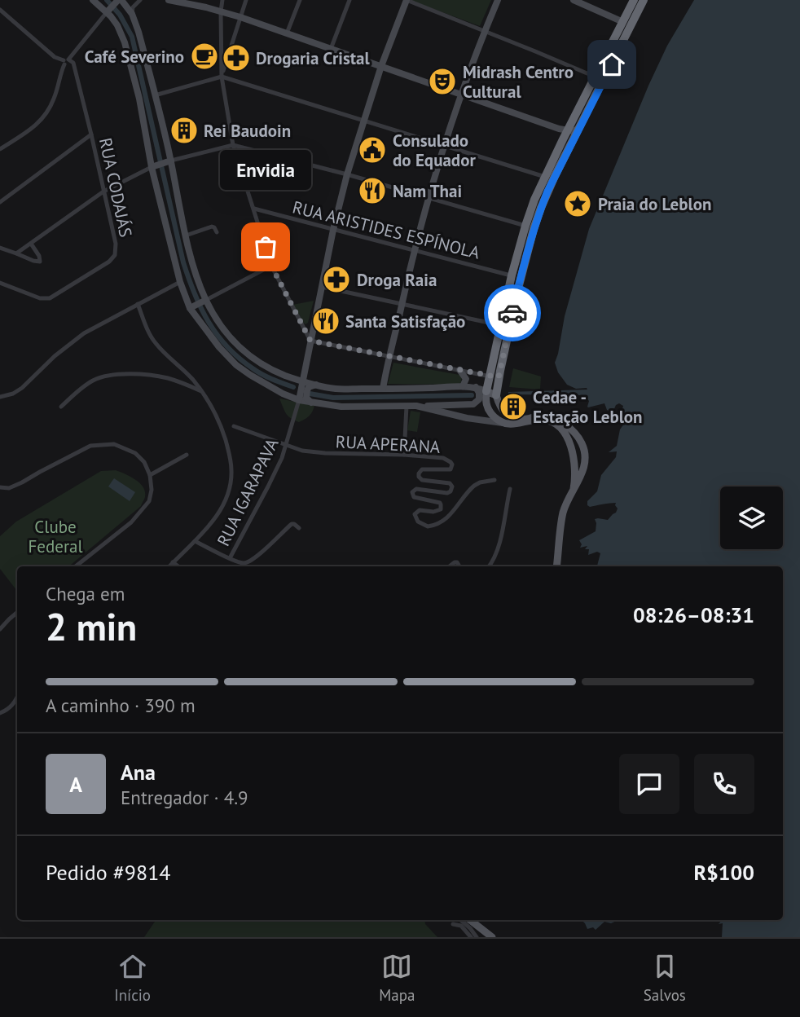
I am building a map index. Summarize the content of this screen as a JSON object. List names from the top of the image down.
{
  "streets": {
    "street": [
      "RUA CODAJÁS",
      "RUA ARISTIDES ESPÍNOLA",
      "RUA APERANA",
      "RUA IGARAPAVA"
    ]
  },
  "crossings": [
    ["RUA APERANA", "RUA IGARAPAVA"]
  ],
  "parks": ["Clube Federal"],
  "places": {
    "cafe": ["Café Severino"],
    "pharmacy": ["Drogaria Cristal", "Droga Raia"],
    "theatre": ["Midrash Centro Cultural"],
    "building": ["Rei Baudoin", "Cedae - Estação Leblon"],
    "public building": ["Consulado do Equador"],
    "restaurant": ["Nam Thai", "Santa Satisfação"],
    "place": ["Praia do Leblon"],
    "other": ["Envidia"]
  },
  "page": {
    "bubble": "Envidia",
    "heading": ["2 min", "Chega em", "08:26–08:31"],
    "panel": [
      "Ana",
      "Entregador · 4.9",
      "Pedido #9814",
      "R$100"
    ],
    "bar": "A caminho · 390 m",
    "round": "A",
    "tabs": ["Início", "Mapa", "Salvos"]
  }
}
